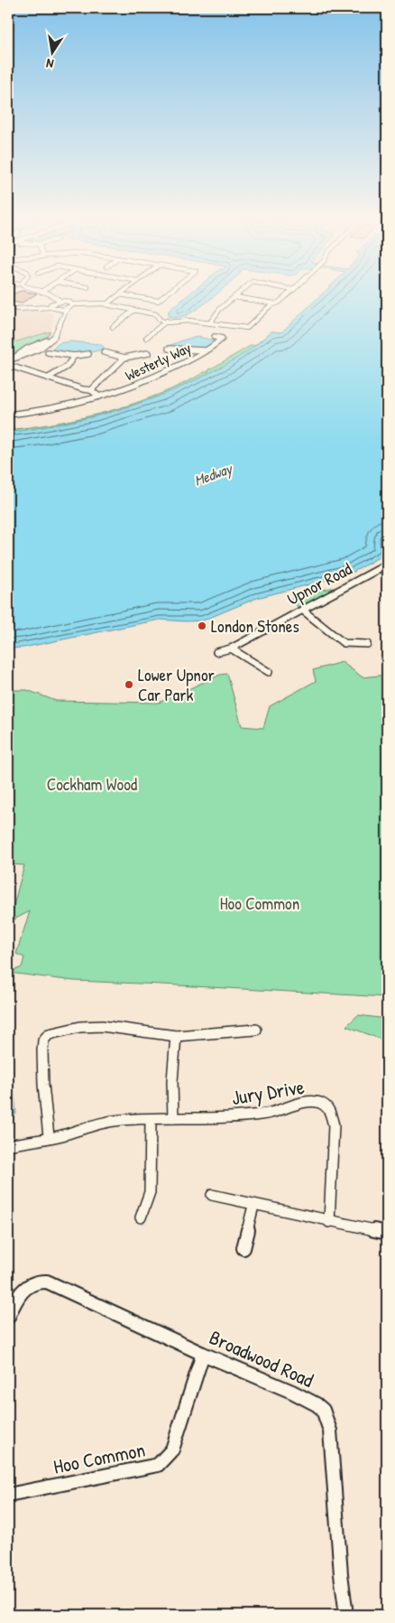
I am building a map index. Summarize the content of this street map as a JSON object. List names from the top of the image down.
{
  "streets": {
    "street": [
      "Westerly Way",
      "Upnor Road",
      "Jury Drive",
      "Broadwood Road",
      "Hoo Common"
    ]
  },
  "crossings": [
    ["Broadwood Road", "Hoo Common"]
  ],
  "water": ["Medway"],
  "parks": ["Cockham Wood", "Hoo Common"],
  "places": ["London Stones", "Lower Upnor Car Park"],
  "north": "bottom"
}
